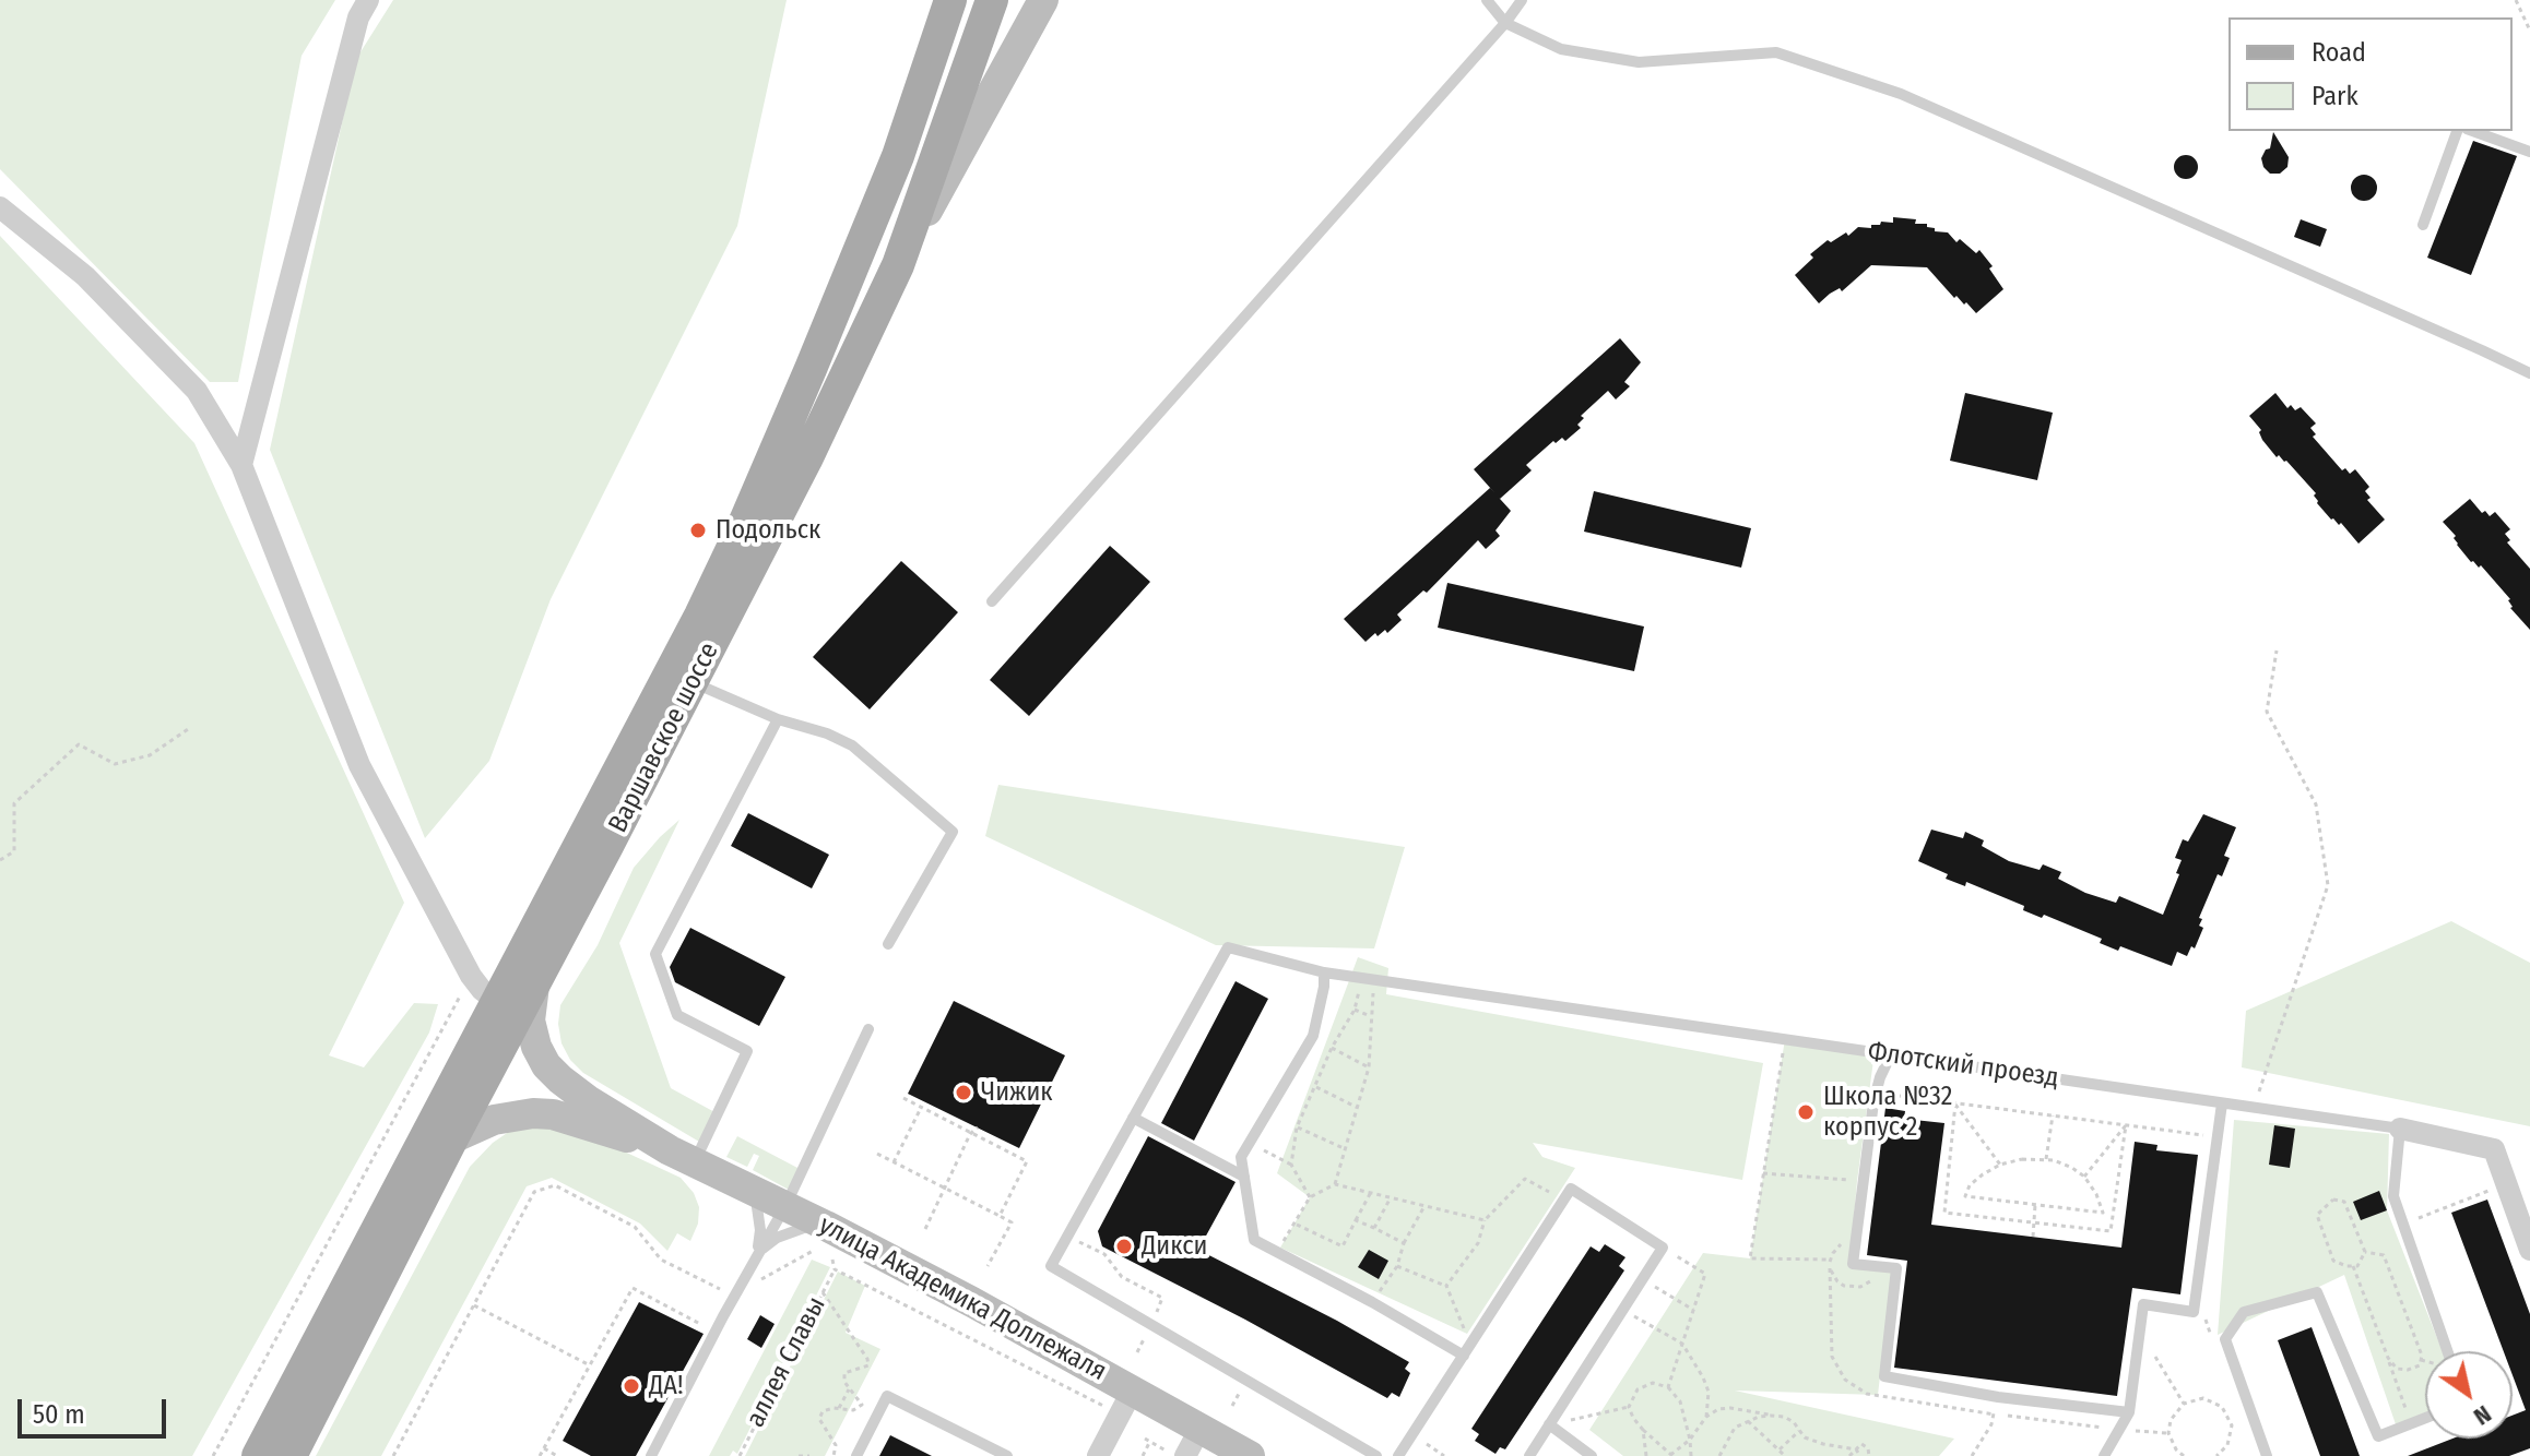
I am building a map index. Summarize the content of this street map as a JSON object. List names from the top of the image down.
{
  "streets": {
    "main road": ["Варшавское шоссе", "улица Академика Доллежаля"],
    "street": ["Флотский проезд"],
    "path": ["аллея Славы"]
  },
  "crossings": [
    ["Варшавское шоссе", "улица Академика Доллежаля"]
  ],
  "places": [
    "Подольск",
    "Чижик",
    "Школа №32 корпус 2",
    "Дикси",
    "ДА!"
  ],
  "legend": ["Road", "Park"],
  "scale_bar": "50 m",
  "north": "bottom right"
}
